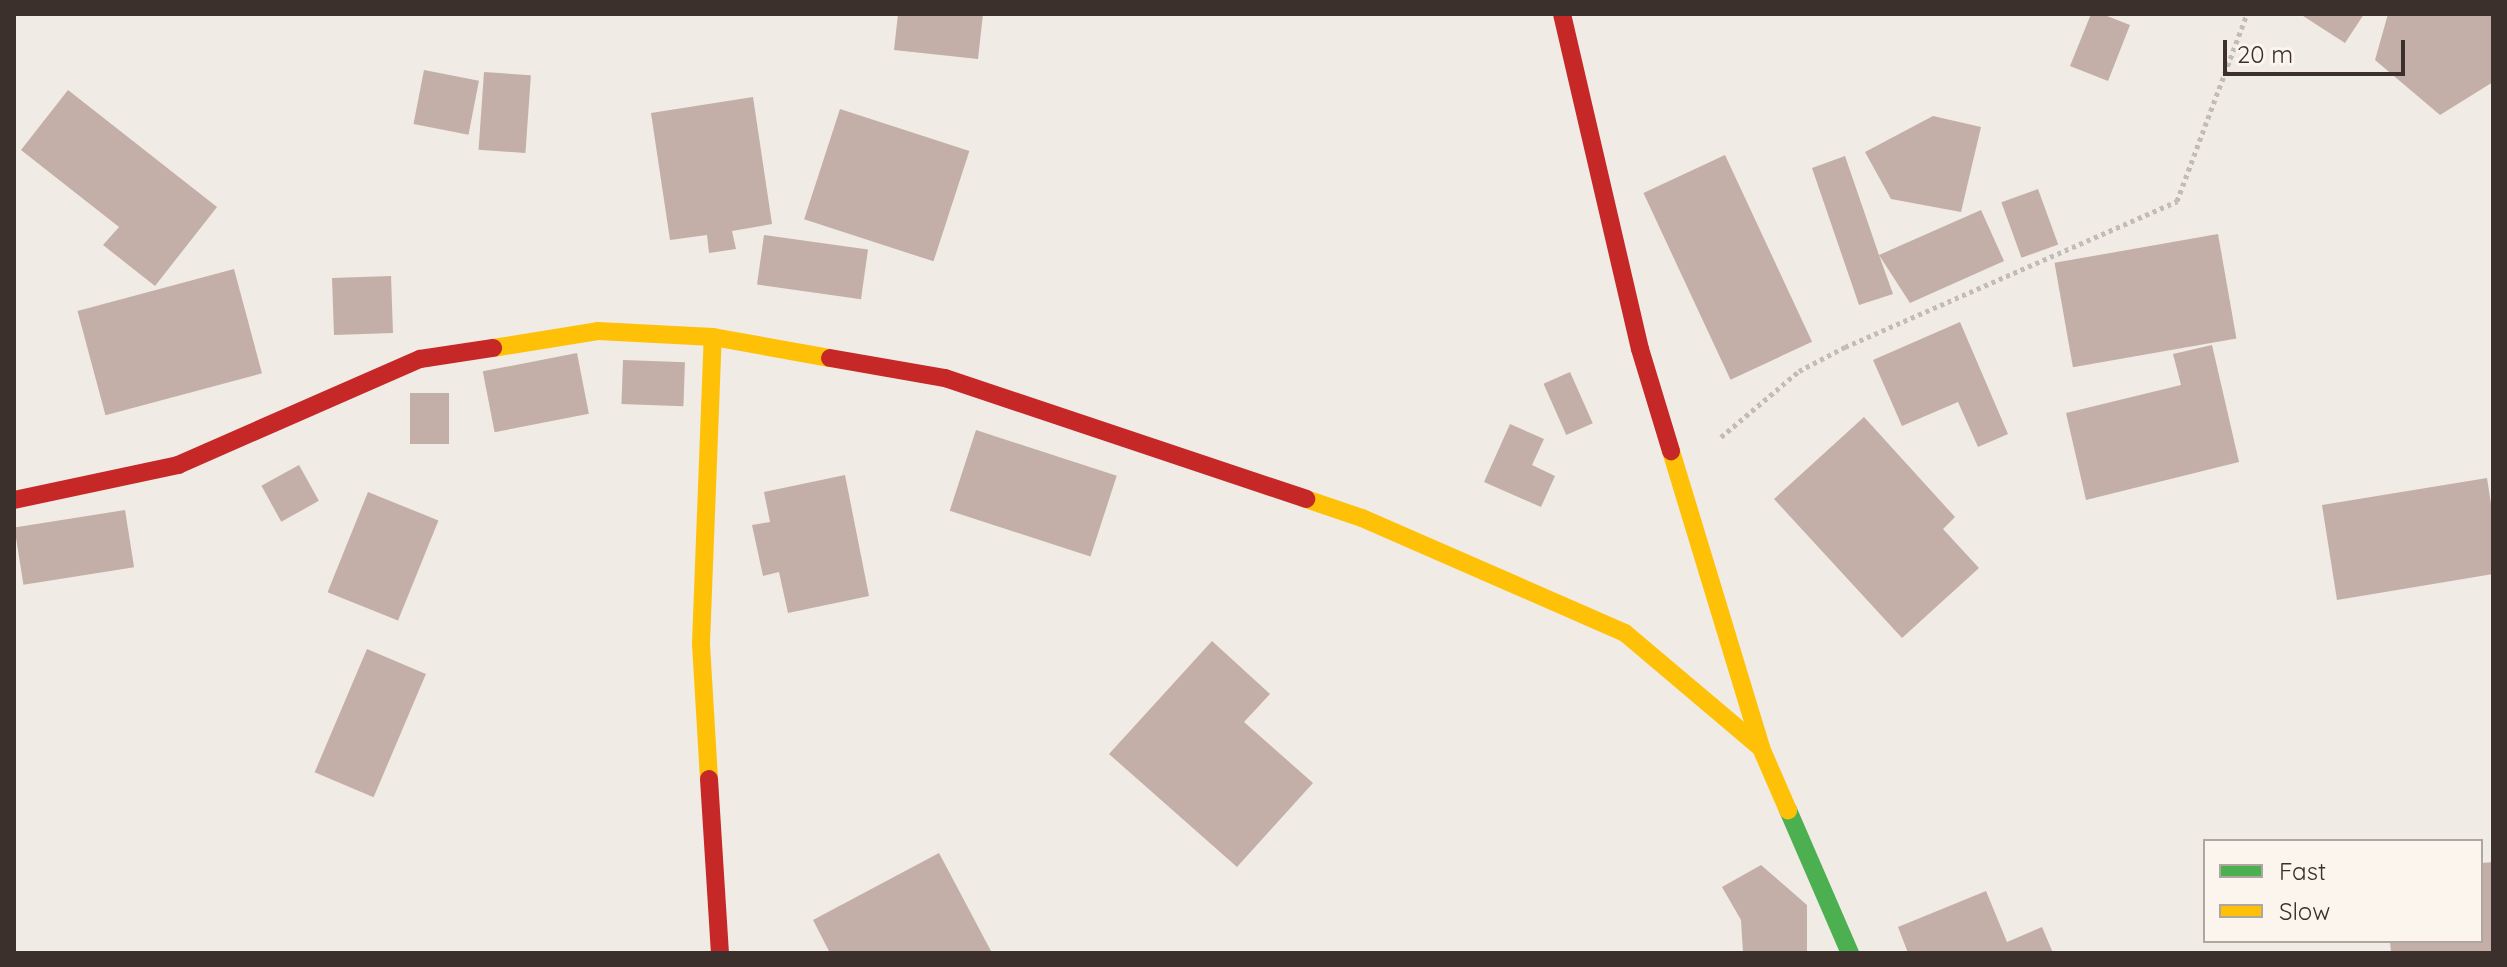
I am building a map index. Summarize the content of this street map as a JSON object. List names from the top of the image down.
{
  "legend": ["Fast", "Slow"],
  "scale_bar": "20 m"
}
